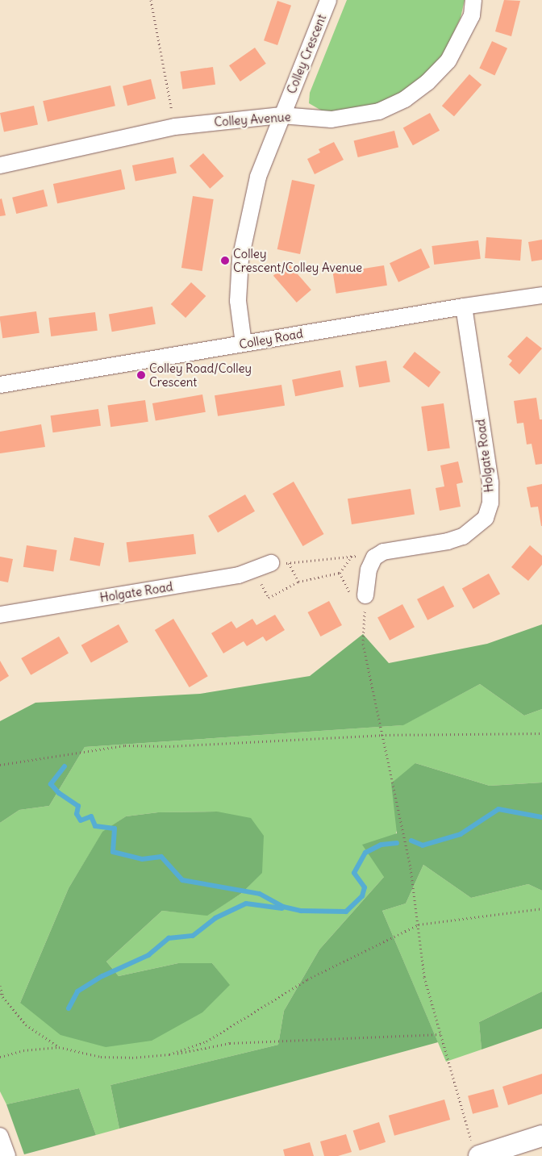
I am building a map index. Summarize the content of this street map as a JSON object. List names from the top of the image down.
{
  "streets": {
    "street": [
      "Colley Crescent",
      "Colley Avenue",
      "Colley Road",
      "Holgate Road"
    ]
  },
  "crossings": [
    ["Colley Crescent", "Colley Avenue"],
    ["Colley Crescent", "Colley Road"],
    ["Colley Road", "Holgate Road"]
  ],
  "places": ["Colley Crescent/Colley Avenue", "Colley Road/Colley Crescent"]
}
